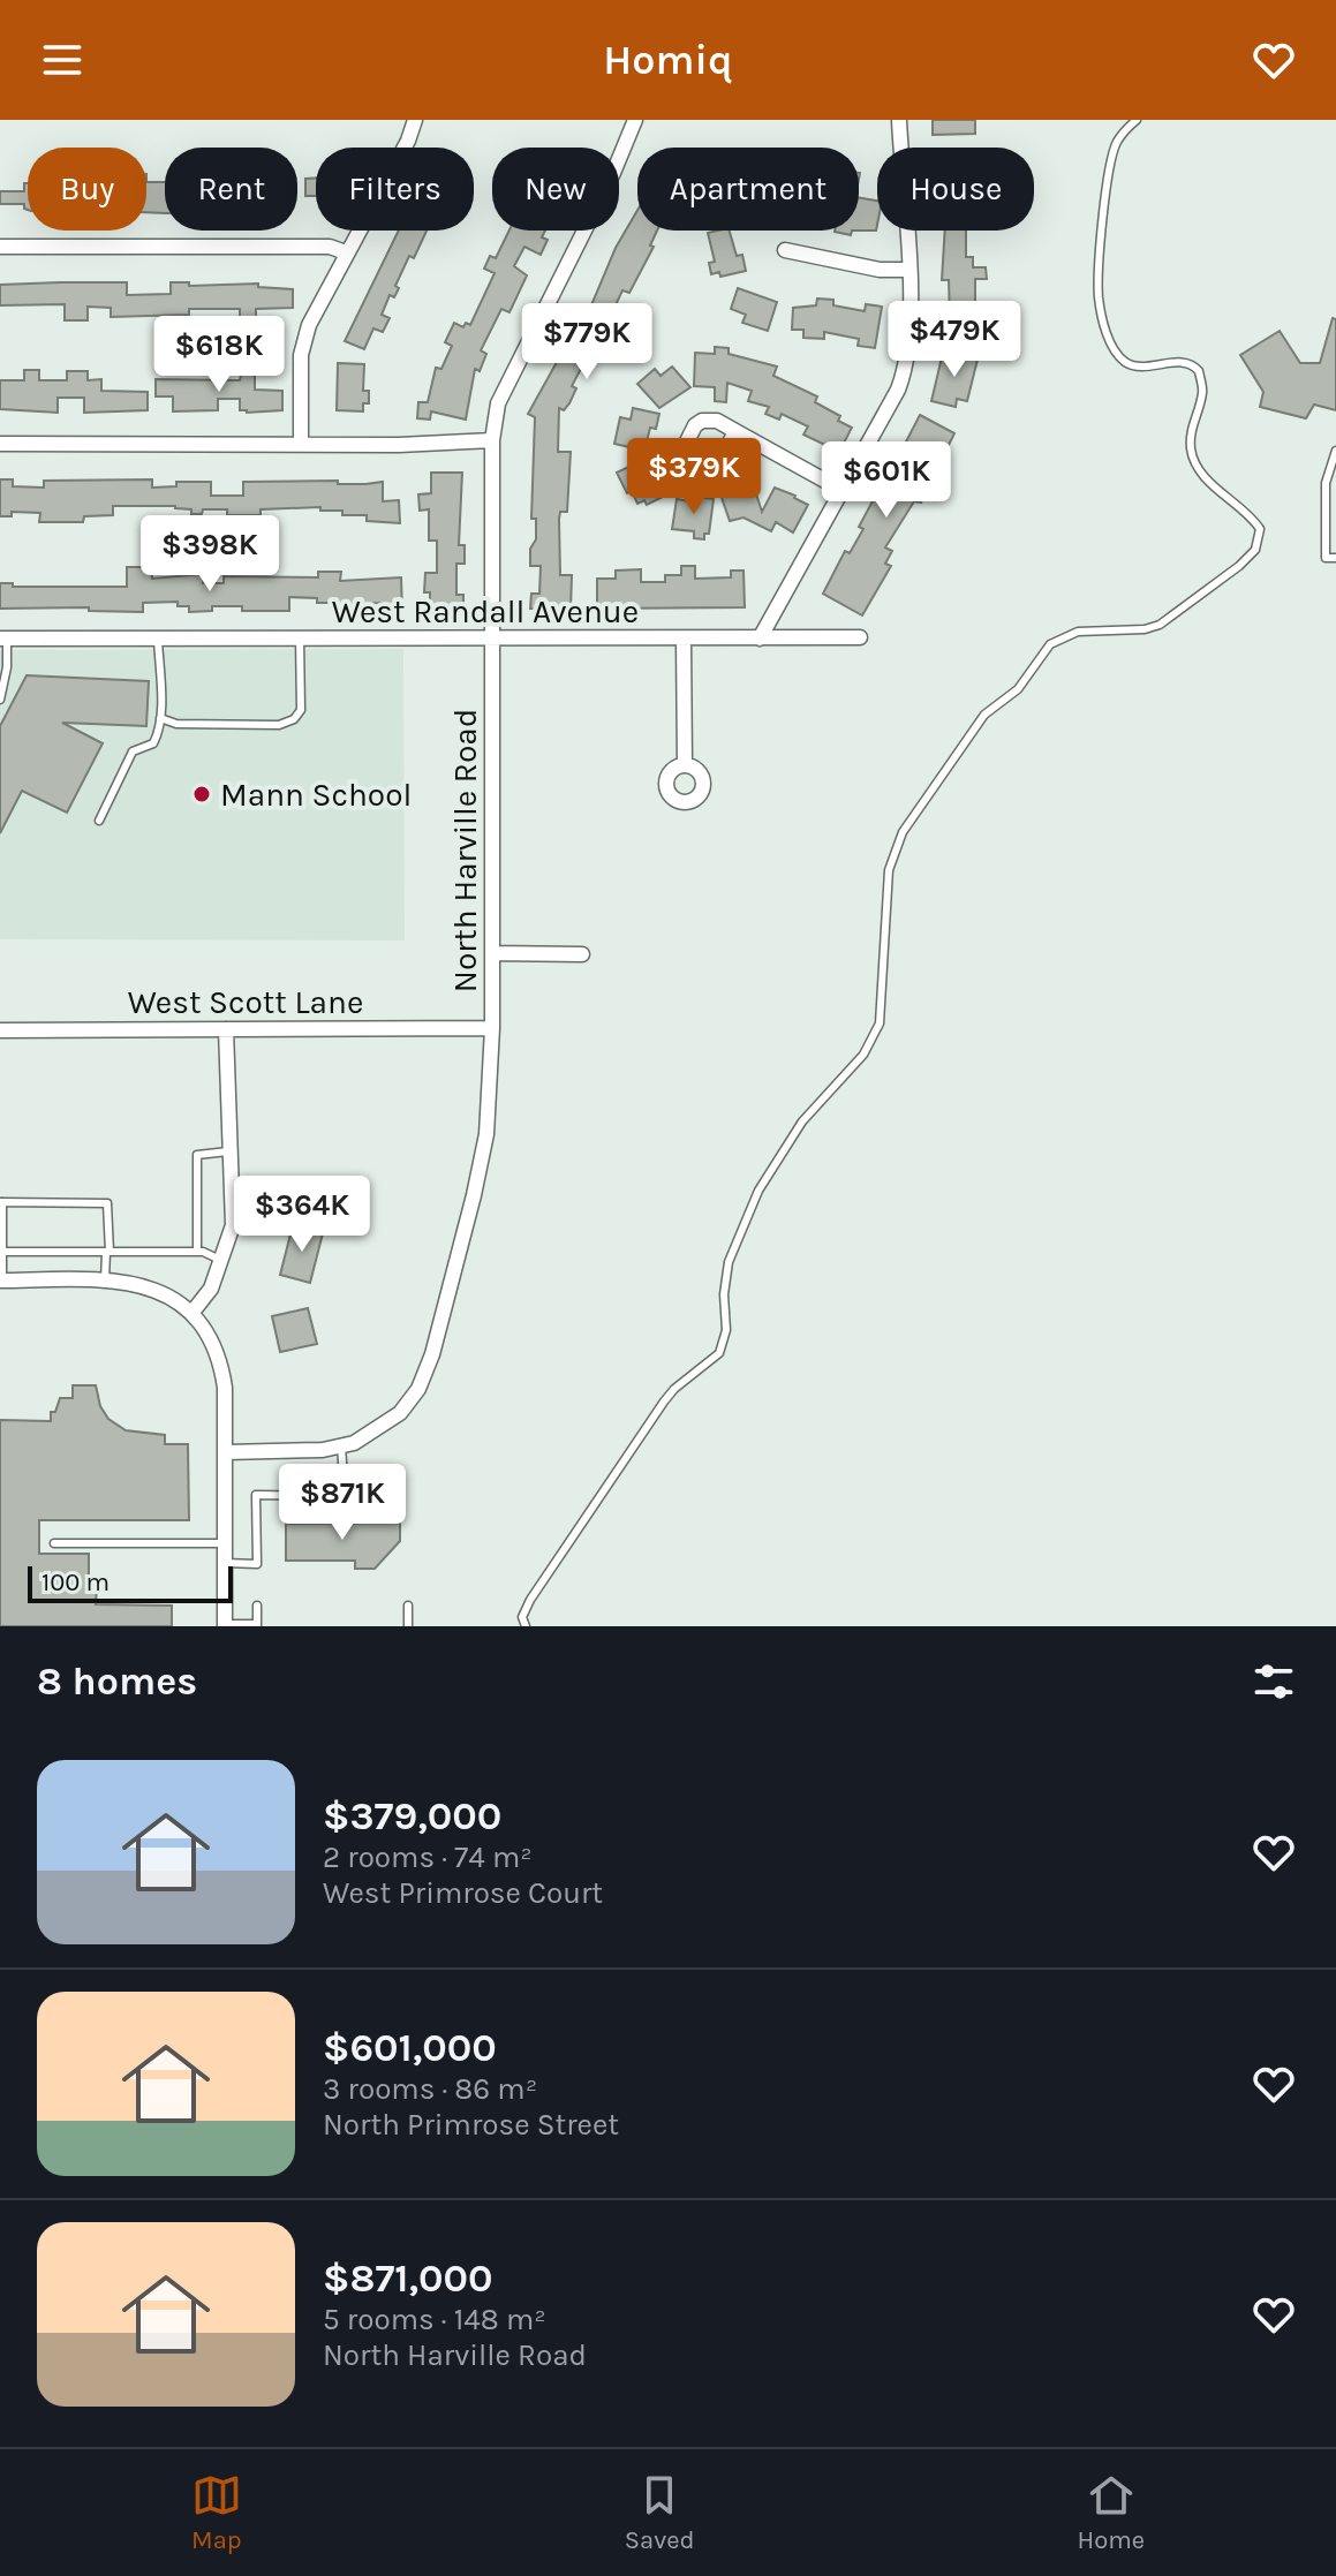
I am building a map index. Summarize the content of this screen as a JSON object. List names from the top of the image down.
{
  "streets": {
    "street": ["West Randall Avenue", "North Harville Road", "West Scott Lane"]
  },
  "crossings": [
    ["West Randall Avenue", "North Harville Road"],
    ["North Harville Road", "West Scott Lane"]
  ],
  "places": ["Mann School"],
  "scale_bar": "100 m",
  "page": {
    "header": "Homiq",
    "chip": [
      "Buy",
      "Rent",
      "Filters",
      "New",
      "Apartment",
      "House"
    ],
    "price": [
      "$479K",
      "$779K",
      "$618K",
      "$379K",
      "$601K",
      "$398K",
      "$364K",
      "$871K"
    ],
    "scale": "100 m",
    "heading": "8 homes",
    "list": [
      {
        "name": "$379,000",
        "note": "2 rooms · 74 m² · West Primrose Court"
      },
      {
        "name": "$601,000",
        "note": "3 rooms · 86 m² · North Primrose Street"
      },
      {
        "name": "$871,000",
        "note": "5 rooms · 148 m² · North Harville Road"
      }
    ],
    "tabs": ["Map", "Saved", "Home"]
  }
}
